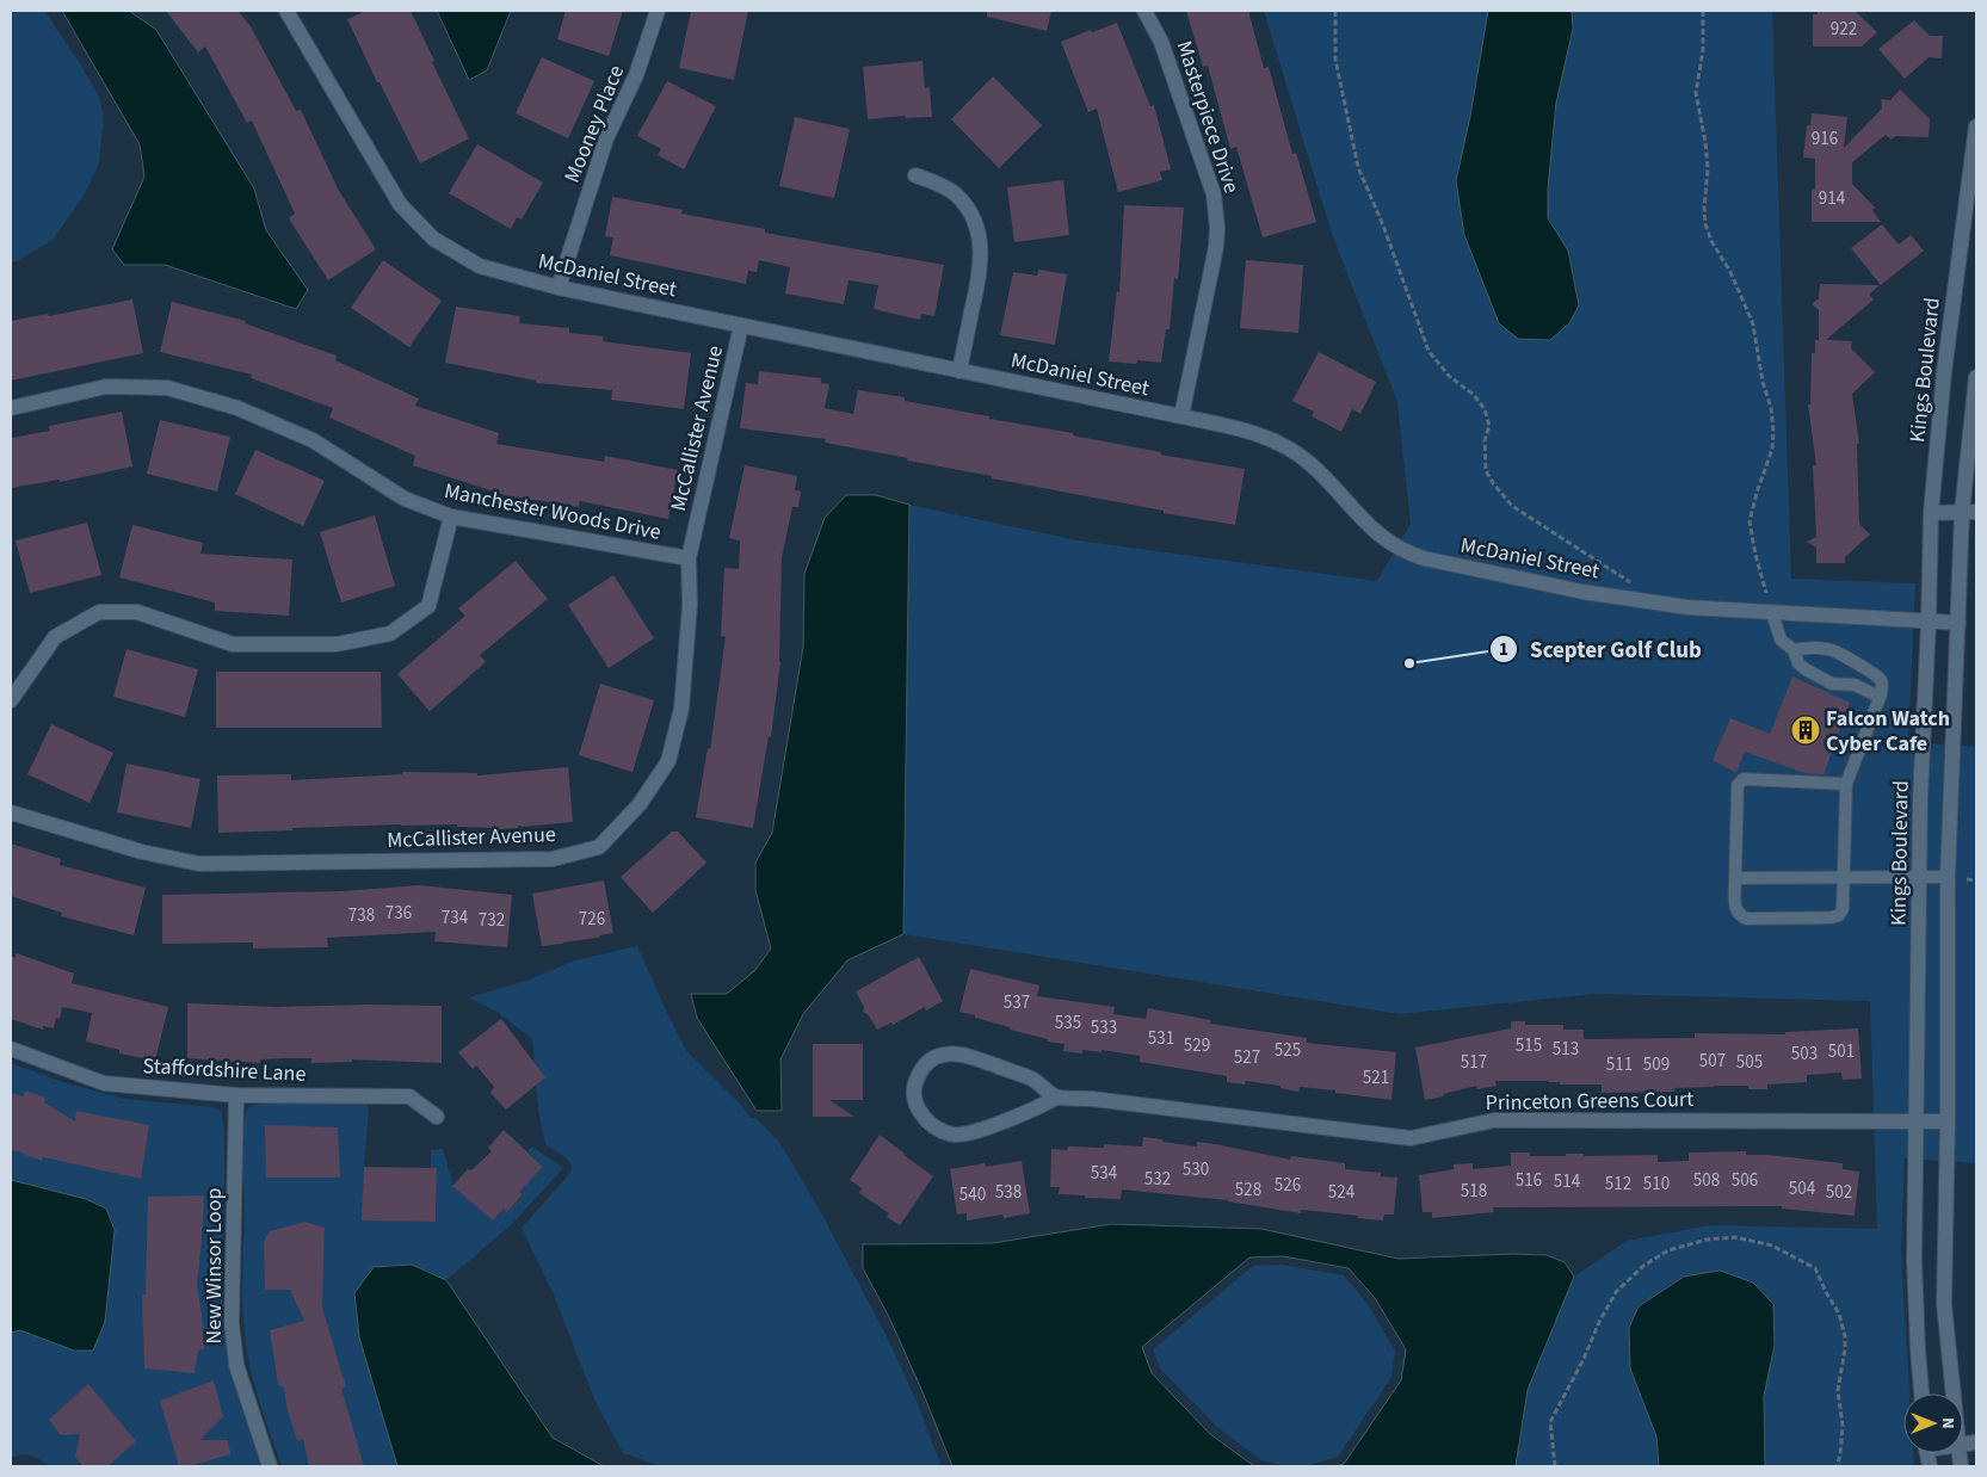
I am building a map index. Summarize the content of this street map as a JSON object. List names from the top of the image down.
{
  "streets": {
    "street": [
      "Masterpiece Drive",
      "Mooney Place",
      "McDaniel Street",
      "Kings Boulevard",
      "McCallister Avenue",
      "Manchester Woods Drive",
      "Staffordshire Lane",
      "Princeton Greens Court",
      "New Winsor Loop"
    ]
  },
  "crossings": [
    ["Masterpiece Drive", "McDaniel Street"],
    ["Mooney Place", "McDaniel Street"],
    ["McDaniel Street", "Kings Boulevard"],
    ["McDaniel Street", "McCallister Avenue"],
    ["Kings Boulevard", "Princeton Greens Court"],
    ["McCallister Avenue", "Manchester Woods Drive"],
    ["Staffordshire Lane", "New Winsor Loop"]
  ],
  "places": {
    "other": ["Scepter Golf Club"],
    "building": ["Falcon Watch Cyber Cafe"]
  },
  "house_numbers": [
    "922",
    "916",
    "914",
    "736",
    "738",
    "734",
    "726",
    "732",
    "537",
    "535",
    "533",
    "531",
    "529",
    "515",
    "513",
    "525",
    "501",
    "503",
    "527",
    "507",
    "517",
    "505",
    "511",
    "509",
    "521",
    "530",
    "534",
    "532",
    "516",
    "508",
    "506",
    "514",
    "512",
    "510",
    "526",
    "504",
    "528",
    "518",
    "538",
    "524",
    "502",
    "540"
  ],
  "north": "right"
}
